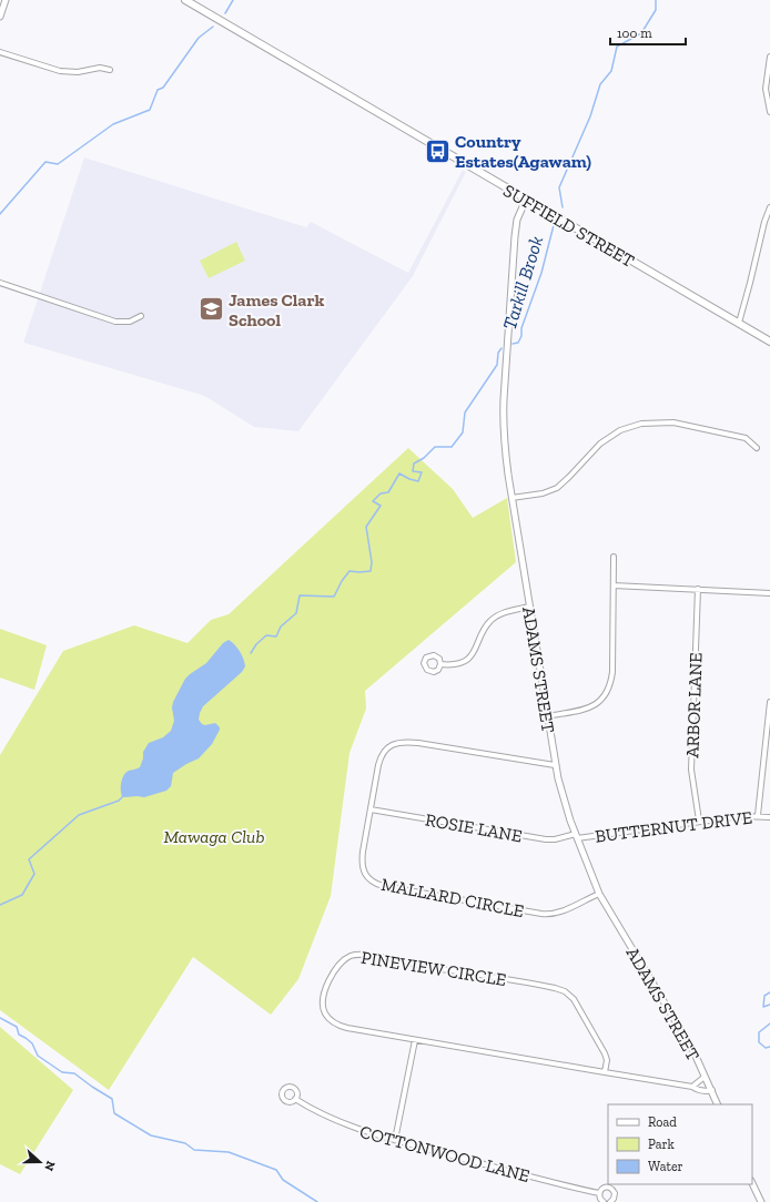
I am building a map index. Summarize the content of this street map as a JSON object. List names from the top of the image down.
{
  "streets": {
    "main road": ["SUFFIELD STREET"],
    "street": [
      "ADAMS STREET",
      "ARBOR LANE",
      "BUTTERNUT DRIVE",
      "ROSIE LANE",
      "MALLARD CIRCLE",
      "PINEVIEW CIRCLE",
      "COTTONWOOD LANE"
    ]
  },
  "crossings": [
    ["SUFFIELD STREET", "ADAMS STREET"],
    ["ADAMS STREET", "BUTTERNUT DRIVE"],
    ["ADAMS STREET", "ROSIE LANE"],
    ["ADAMS STREET", "MALLARD CIRCLE"],
    ["ADAMS STREET", "PINEVIEW CIRCLE"],
    ["ARBOR LANE", "BUTTERNUT DRIVE"],
    ["BUTTERNUT DRIVE", "ROSIE LANE"],
    ["ROSIE LANE", "MALLARD CIRCLE"]
  ],
  "water": ["Tarkill Brook"],
  "parks": ["Mawaga Club"],
  "places": {
    "bus stop": ["Country Estates(Agawam)"],
    "school or university": ["James Clark School"]
  },
  "legend": ["Road", "Park", "Water"],
  "scale_bar": "100 m",
  "north": "right"
}
